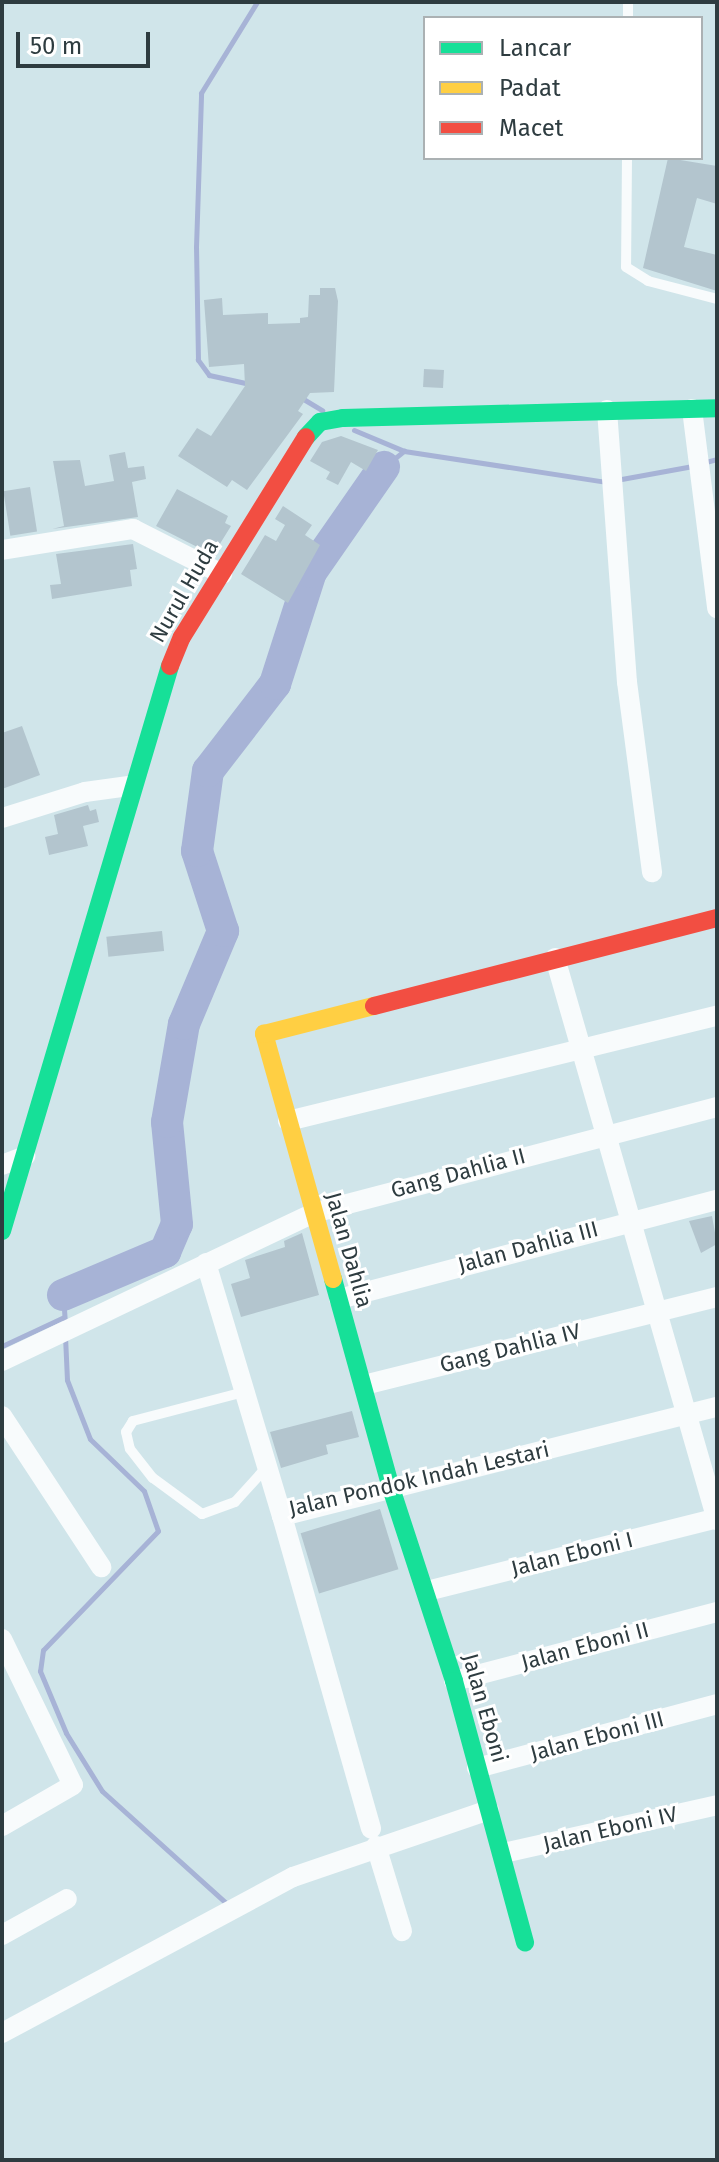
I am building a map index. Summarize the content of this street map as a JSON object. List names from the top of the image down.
{
  "streets": {
    "street": [
      "Nurul Huda",
      "Gang Dahlia II",
      "Jalan Dahlia III",
      "Jalan Dahlia",
      "Gang Dahlia IV",
      "Jalan Pondok Indah Lestari",
      "Jalan Eboni I",
      "Jalan Eboni II",
      "Jalan Eboni",
      "Jalan Eboni III",
      "Jalan Eboni IV"
    ]
  },
  "crossings": [
    ["Gang Dahlia II", "Jalan Dahlia"],
    ["Gang Dahlia II", "Jalan Pondok Indah Lestari"],
    ["Jalan Dahlia III", "Jalan Dahlia"],
    ["Jalan Dahlia", "Gang Dahlia IV"],
    ["Jalan Dahlia", "Jalan Pondok Indah Lestari"],
    ["Jalan Dahlia", "Jalan Eboni"],
    ["Jalan Pondok Indah Lestari", "Jalan Eboni"],
    ["Jalan Eboni I", "Jalan Eboni"],
    ["Jalan Eboni II", "Jalan Eboni"],
    ["Jalan Eboni", "Jalan Eboni III"],
    ["Jalan Eboni", "Jalan Eboni IV"]
  ],
  "legend": ["Lancar", "Padat", "Macet"],
  "scale_bar": "50 m"
}
